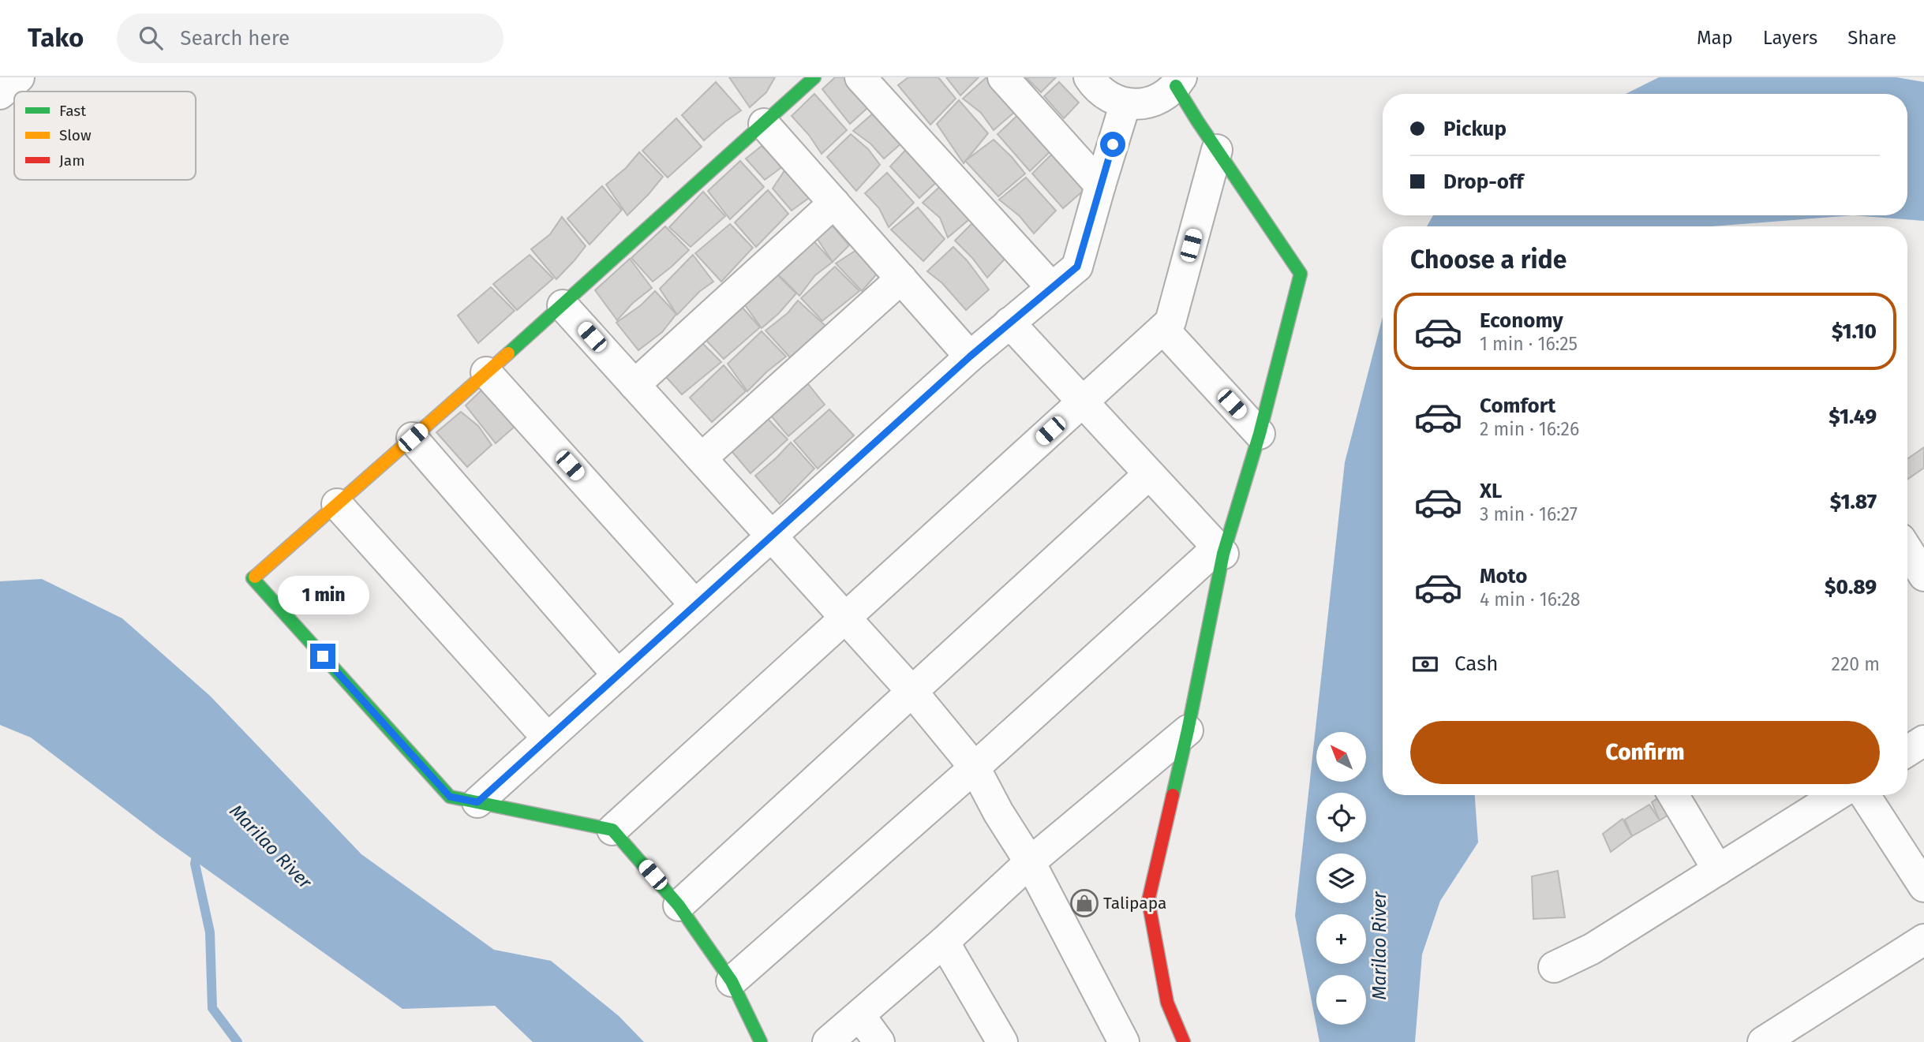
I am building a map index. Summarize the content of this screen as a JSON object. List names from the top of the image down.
{
  "water": ["Marilao River"],
  "places": {
    "shop": ["Talipapa"]
  },
  "legend": ["Fast", "Slow", "Jam"],
  "north": "top left",
  "page": {
    "header": "Tako",
    "search": "Search here",
    "nav": ["Map", "Layers", "Share"],
    "banner": ["Pickup", "Drop-off"],
    "heading": "Choose a ride",
    "list": [
      {
        "name": "Economy",
        "note": "1 min · 16:25",
        "value": "$1.10"
      },
      {
        "name": "Comfort",
        "note": "2 min · 16:26",
        "value": "$1.49"
      },
      {
        "name": "XL",
        "note": "3 min · 16:27",
        "value": "$1.87"
      },
      {
        "name": "Moto",
        "note": "4 min · 16:28",
        "value": "$0.89"
      }
    ],
    "bubble": "1 min",
    "pay": ["Cash", "220 m"],
    "buttons": "Confirm",
    "map_buttons": ["+", "−"]
  }
}
